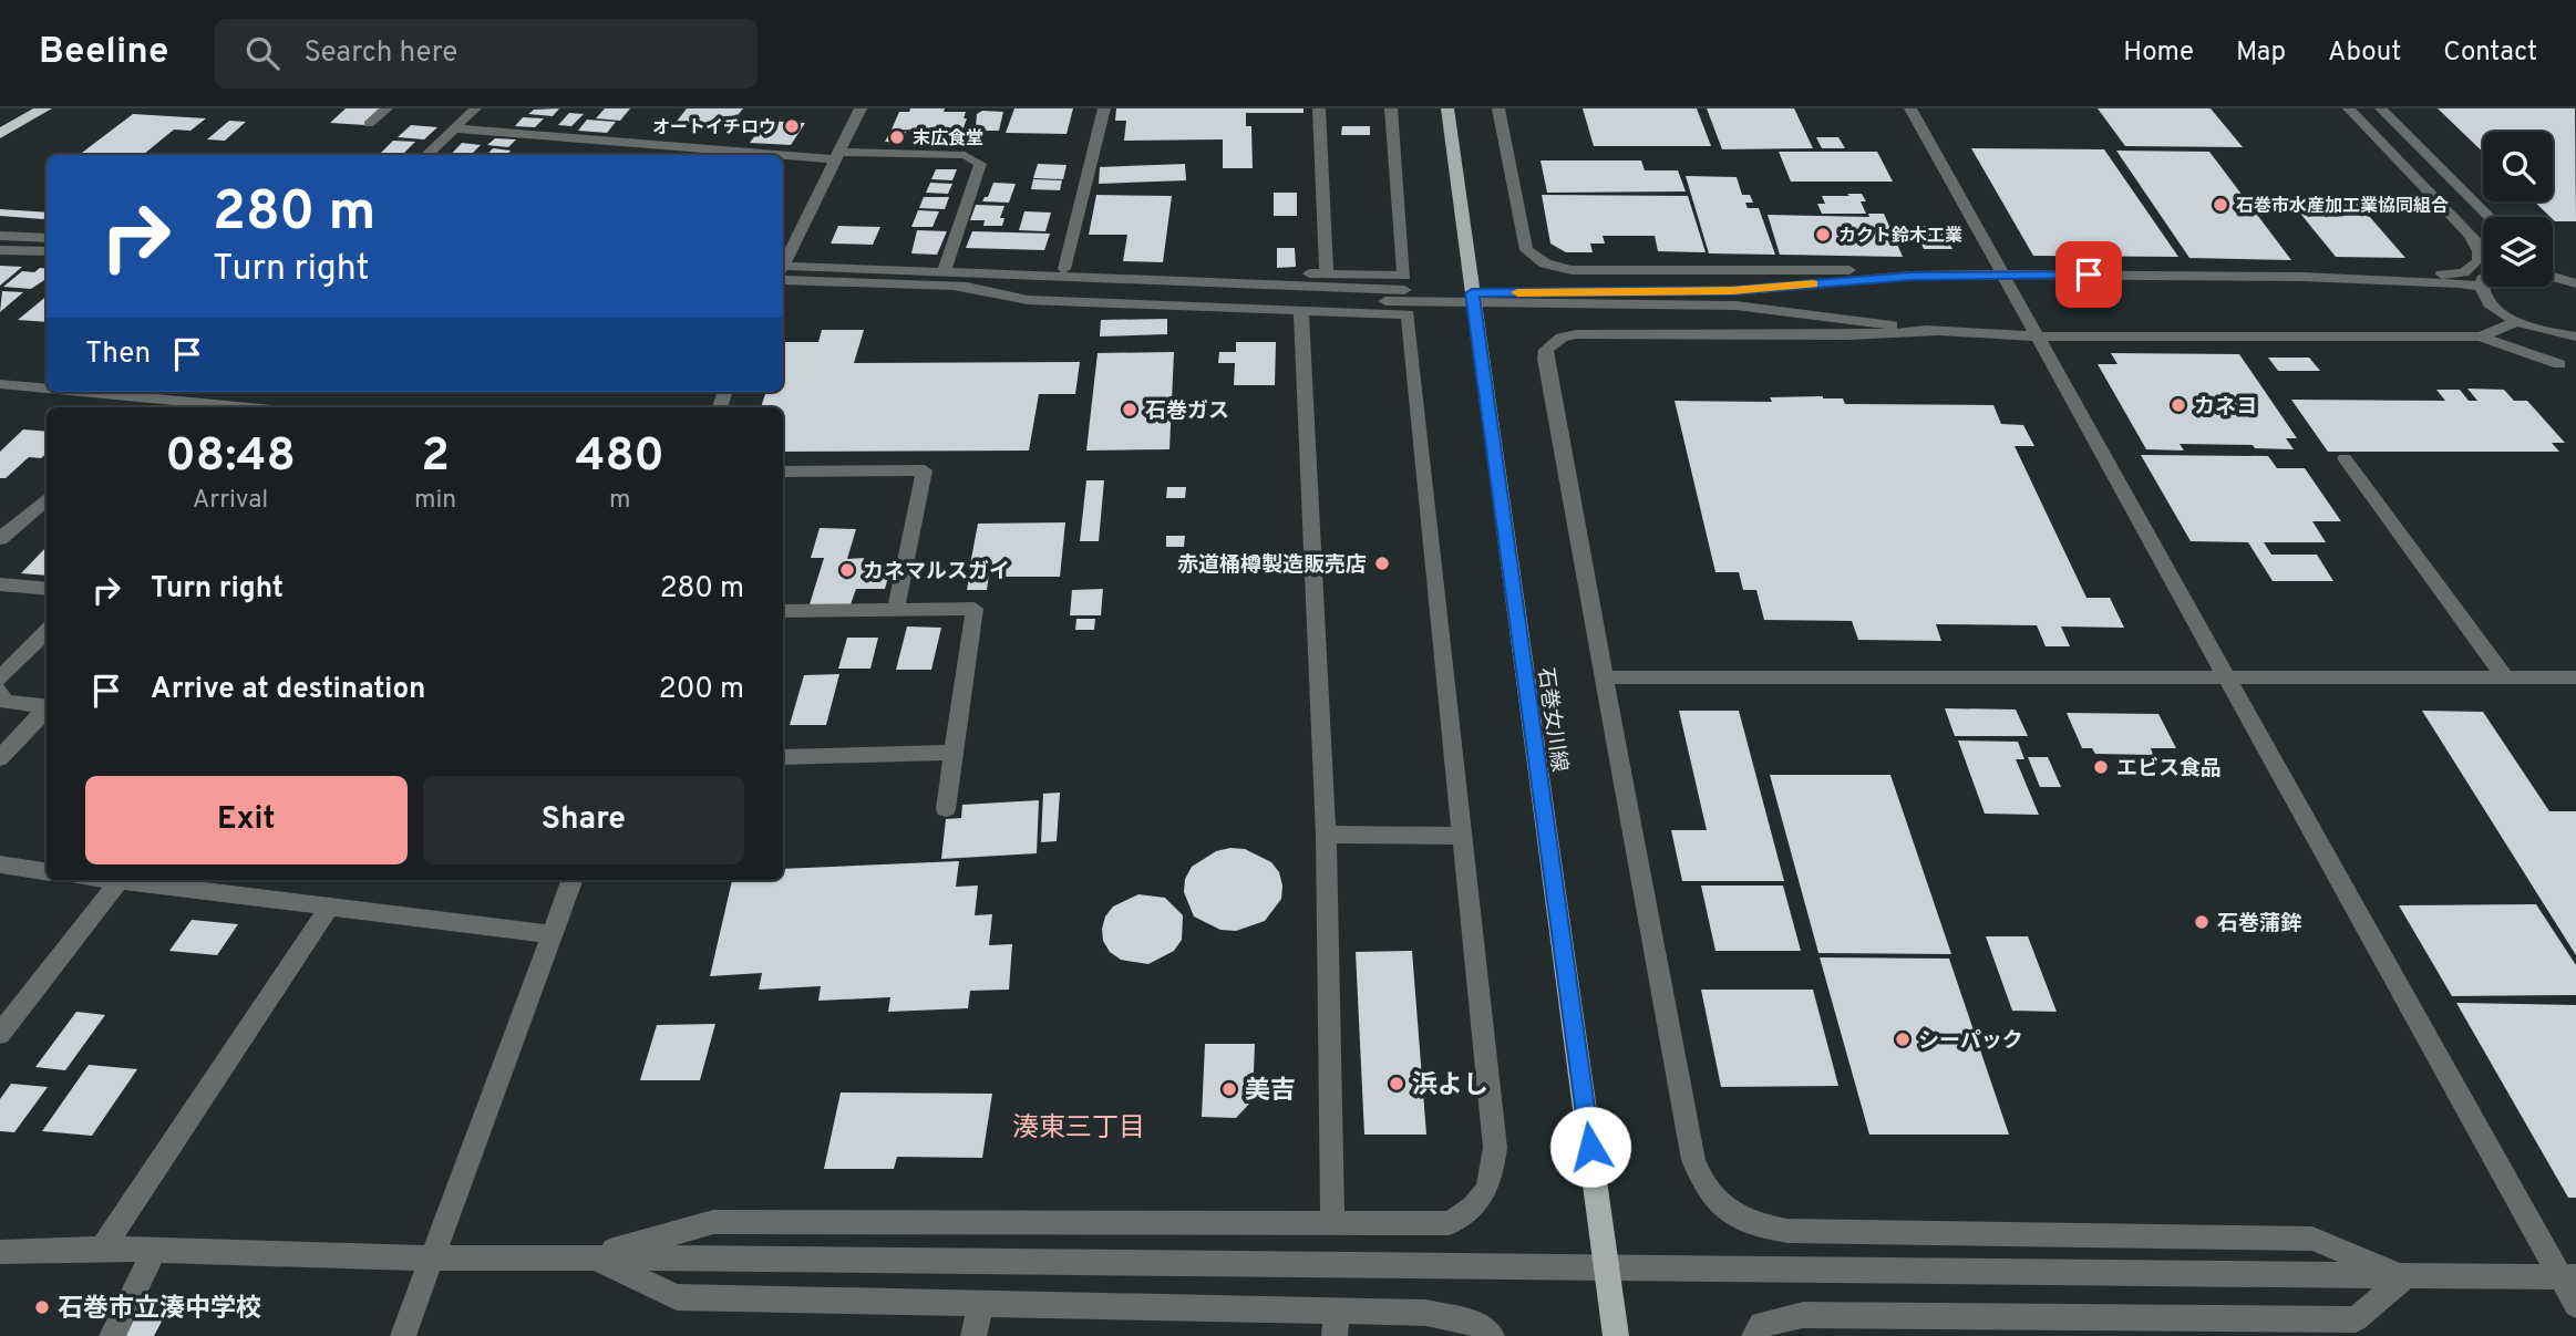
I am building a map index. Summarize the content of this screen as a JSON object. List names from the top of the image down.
{
  "streets": {
    "main road": ["石巻女川線"]
  },
  "districts": ["湊東三丁目"],
  "places": [
    "オートイチロウ",
    "末広食堂",
    "石巻市水産加工業協同組合",
    "カクト鈴木工業",
    "カネヨ",
    "石巻ガス",
    "赤道桶樽製造販売店",
    "カネマルスガイ",
    "エビス食品",
    "石巻蒲鉾",
    "シーパック",
    "浜よし",
    "美吉",
    "石巻市立湊中学校"
  ],
  "page": {
    "header": "Beeline",
    "search": "Search here",
    "nav": [
      "Home",
      "Map",
      "About",
      "Contact"
    ],
    "turn": ["280 m", "Turn right"],
    "then": "Then",
    "eta": [
      "08:48",
      "Arrival",
      "2",
      "min",
      "480",
      "m"
    ],
    "list": [
      {
        "name": "Turn right",
        "value": "280 m"
      },
      {
        "name": "Arrive at destination",
        "value": "200 m"
      }
    ],
    "buttons": ["Exit", "Share"]
  }
}
